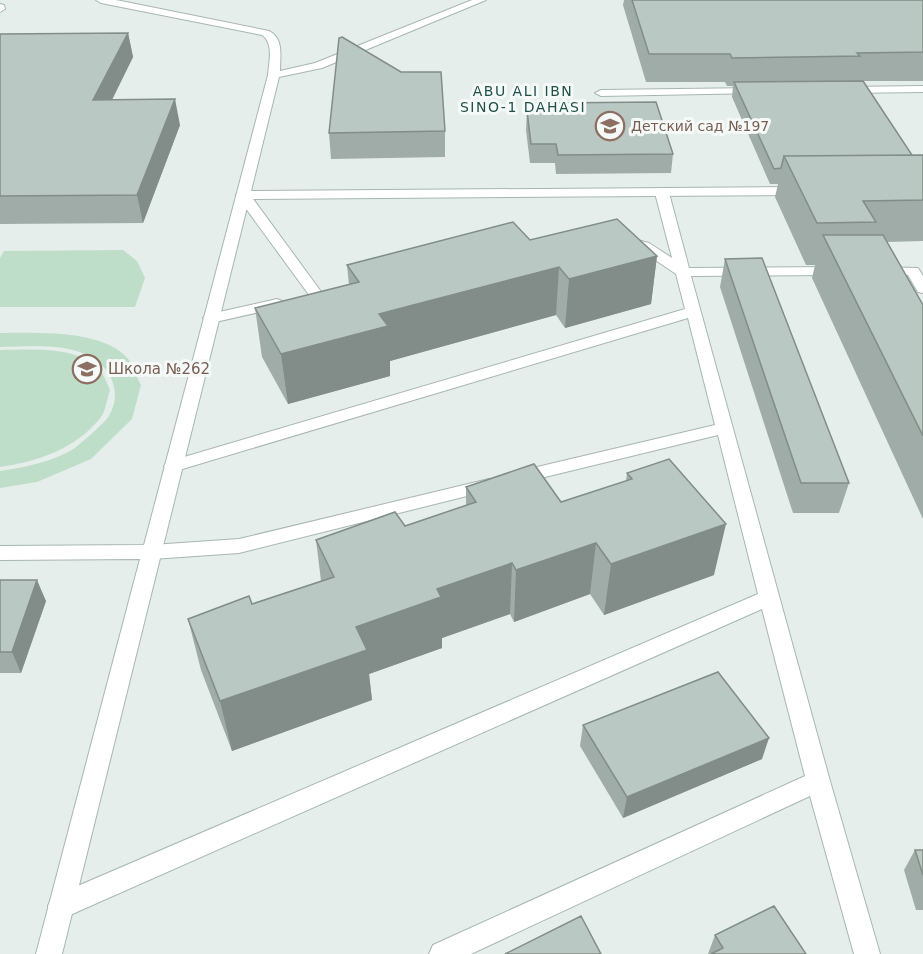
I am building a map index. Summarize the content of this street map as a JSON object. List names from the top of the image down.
{
  "districts": ["ABU ALI IBN SINO-1 DAHASI"],
  "places": {
    "school or university": ["Детский сад №197", "Школа №262"]
  }
}
